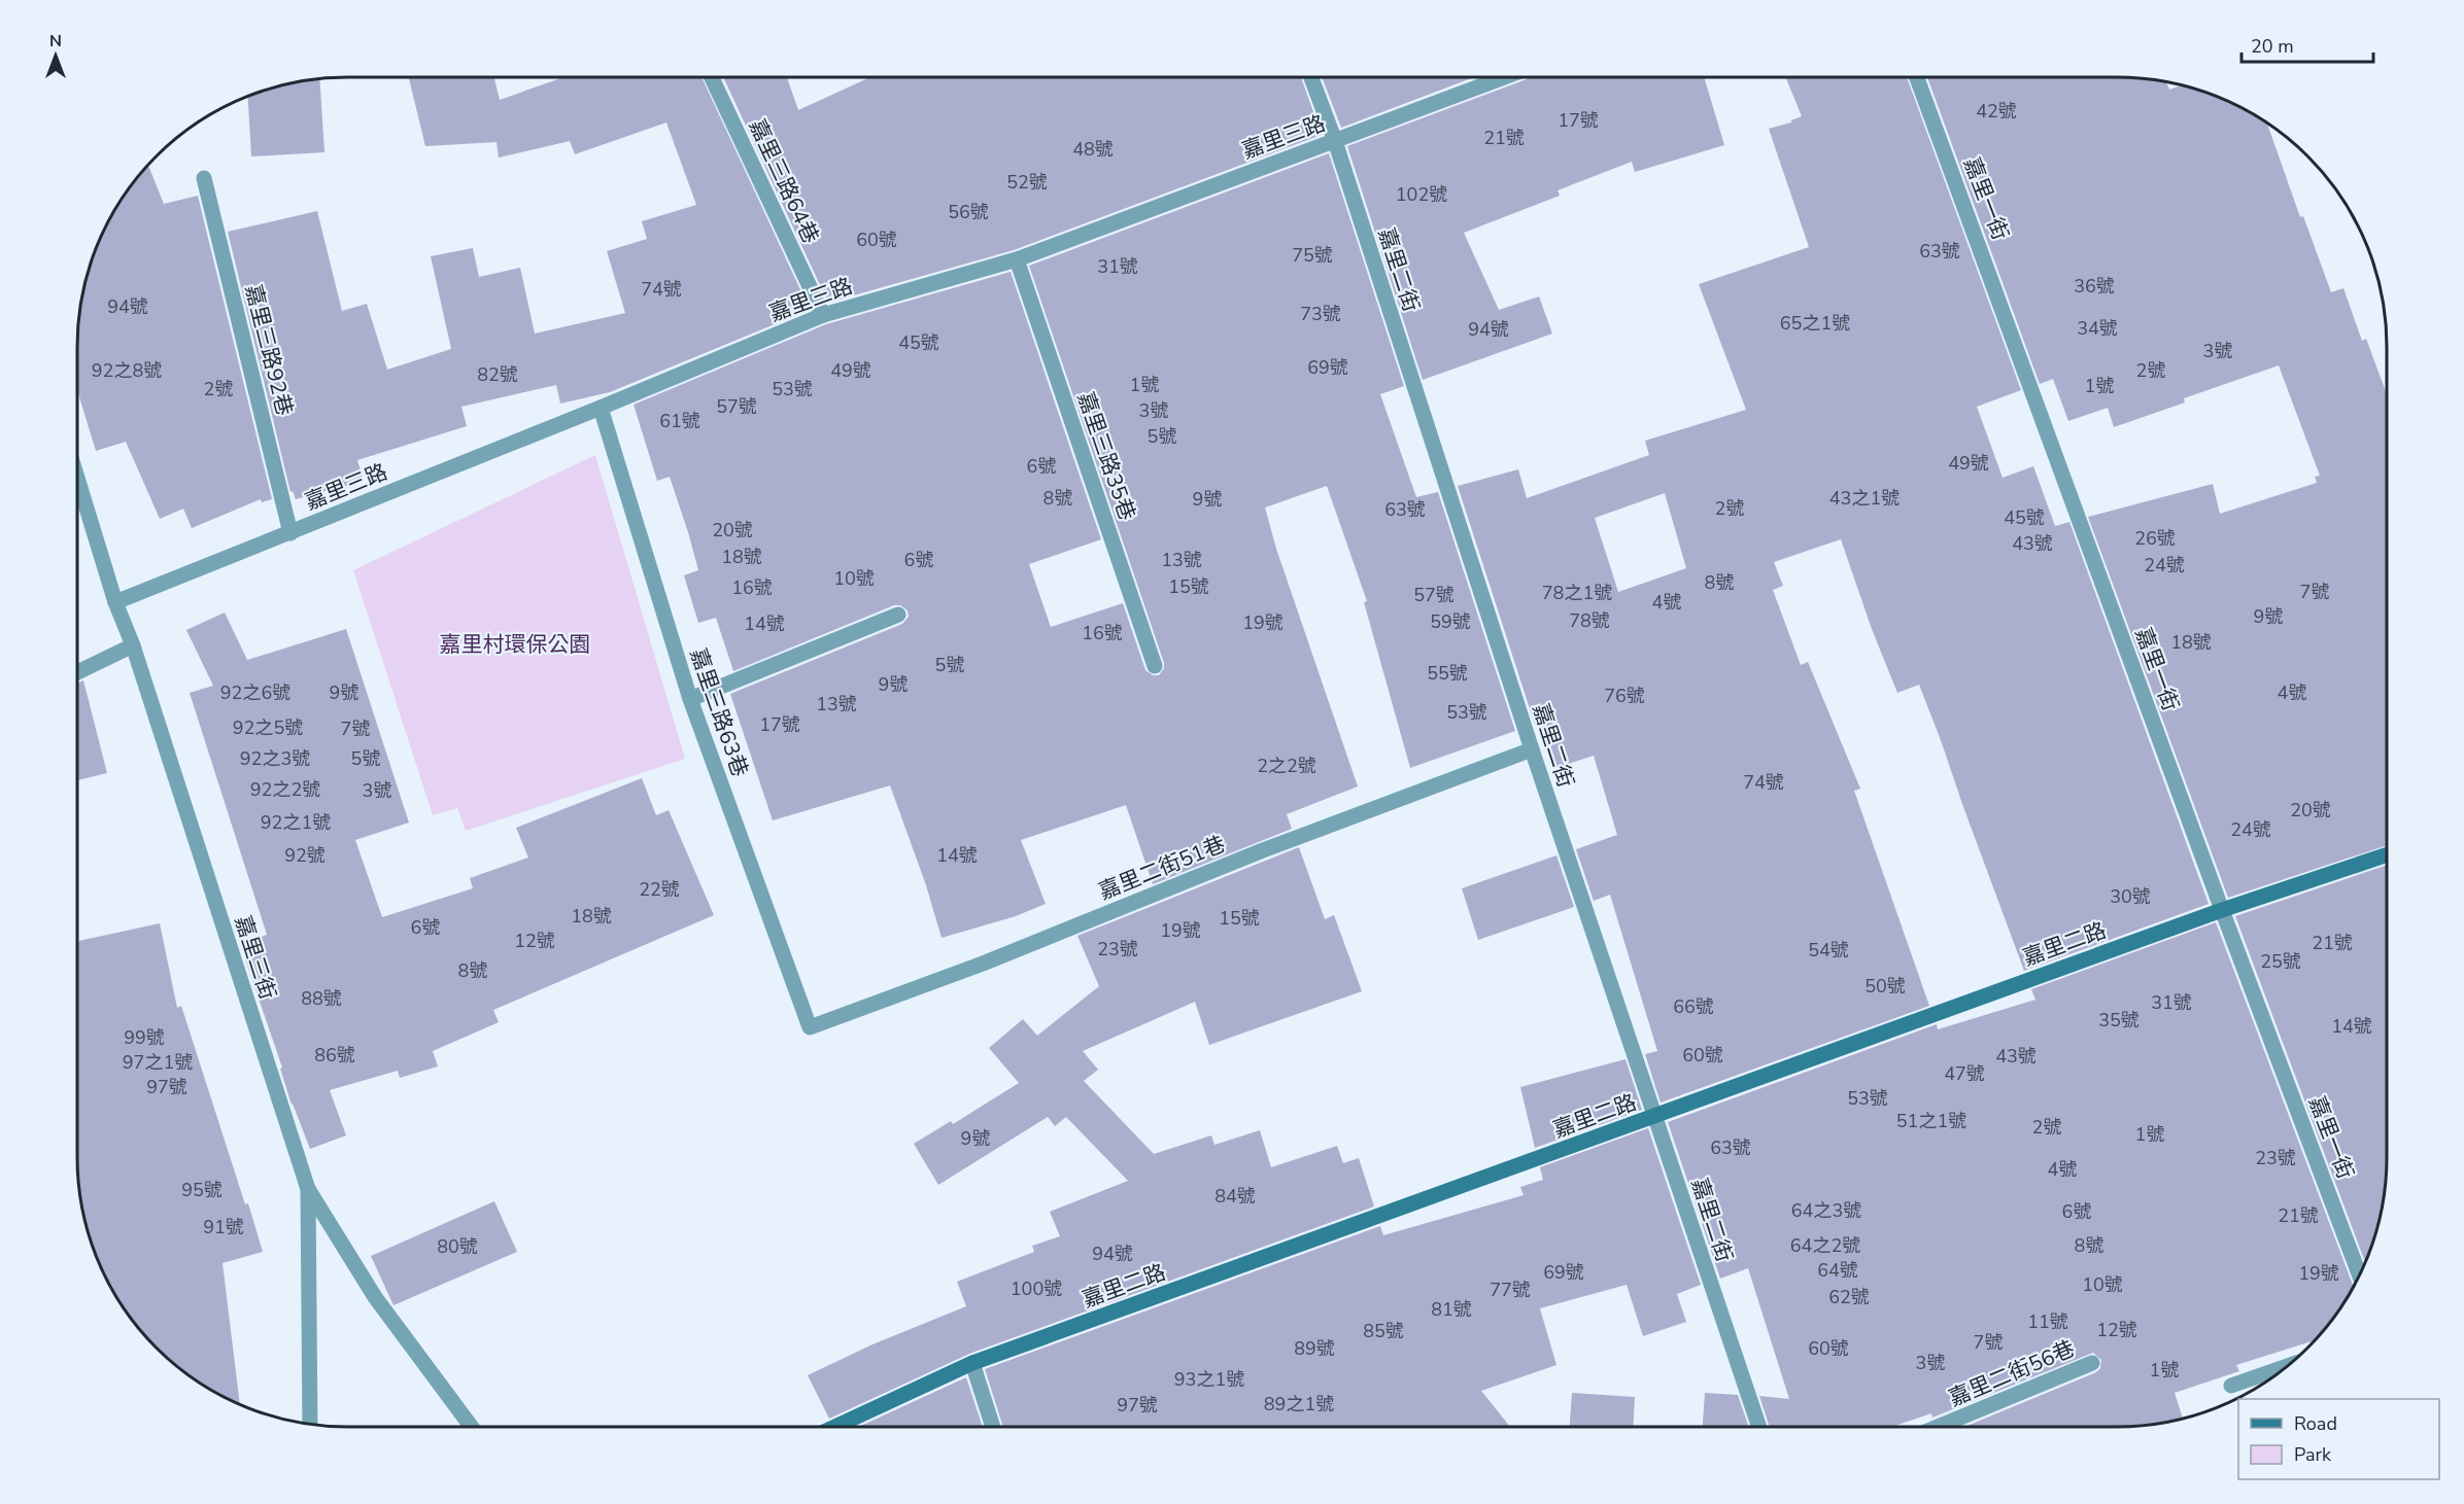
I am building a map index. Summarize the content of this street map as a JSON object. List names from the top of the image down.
{
  "streets": {
    "street": [
      "嘉里三路",
      "嘉里三路64巷",
      "嘉里一街",
      "嘉里二街",
      "嘉里三路92巷",
      "嘉里三路35巷",
      "嘉里三路63巷",
      "嘉里二街51巷",
      "嘉里二路",
      "嘉里三街",
      "嘉里二街56巷"
    ]
  },
  "crossings": [
    ["嘉里三路", "嘉里三路64巷"],
    ["嘉里三路", "嘉里二街"],
    ["嘉里三路", "嘉里三路92巷"],
    ["嘉里三路", "嘉里三路35巷"],
    ["嘉里三路", "嘉里三路63巷"],
    ["嘉里三路", "嘉里三街"],
    ["嘉里一街", "嘉里二路"],
    ["嘉里二街", "嘉里二街51巷"],
    ["嘉里二街", "嘉里二路"],
    ["嘉里三路63巷", "嘉里二街51巷"]
  ],
  "parks": ["嘉里村環保公園"],
  "house_numbers": [
    "42號",
    "17號",
    "21號",
    "48號",
    "52號",
    "102號",
    "56號",
    "60號",
    "63號",
    "75號",
    "31號",
    "36號",
    "74號",
    "94號",
    "73號",
    "65之1號",
    "34號",
    "94號",
    "45號",
    "3號",
    "69號",
    "92之8號",
    "49號",
    "2號",
    "82號",
    "1號",
    "1號",
    "2號",
    "53號",
    "57號",
    "3號",
    "61號",
    "5號",
    "49號",
    "6號",
    "8號",
    "43之1號",
    "9號",
    "2號",
    "63號",
    "45號",
    "20號",
    "26號",
    "43號",
    "18號",
    "6號",
    "13號",
    "24號",
    "10號",
    "8號",
    "15號",
    "16號",
    "7號",
    "78之1號",
    "57號",
    "4號",
    "9號",
    "78號",
    "59號",
    "19號",
    "14號",
    "16號",
    "18號",
    "5號",
    "55號",
    "9號",
    "92之6號",
    "9號",
    "4號",
    "76號",
    "13號",
    "53號",
    "17號",
    "92之5號",
    "7號",
    "92之3號",
    "5號",
    "2之2號",
    "74號",
    "92之2號",
    "3號",
    "20號",
    "92之1號",
    "24號",
    "92號",
    "14號",
    "22號",
    "30號",
    "18號",
    "15號",
    "6號",
    "19號",
    "12號",
    "21號",
    "23號",
    "54號",
    "25號",
    "8號",
    "50號",
    "88號",
    "31號",
    "66號",
    "35號",
    "14號",
    "99號",
    "86號",
    "60號",
    "43號",
    "97之1號",
    "47號",
    "97號",
    "53號",
    "51之1號",
    "2號",
    "1號",
    "9號",
    "63號",
    "23號",
    "4號",
    "95號",
    "84號",
    "64之3號",
    "6號",
    "21號",
    "91號",
    "64之2號",
    "8號",
    "80號",
    "94號",
    "64號",
    "69號",
    "19號",
    "10號",
    "100號",
    "77號",
    "62號",
    "81號",
    "11號",
    "12號",
    "85號",
    "7號",
    "89號",
    "60號",
    "3號",
    "1號",
    "93之1號",
    "89之1號",
    "97號"
  ],
  "legend": ["Road", "Park"],
  "scale_bar": "20 m",
  "north": "top"
}
